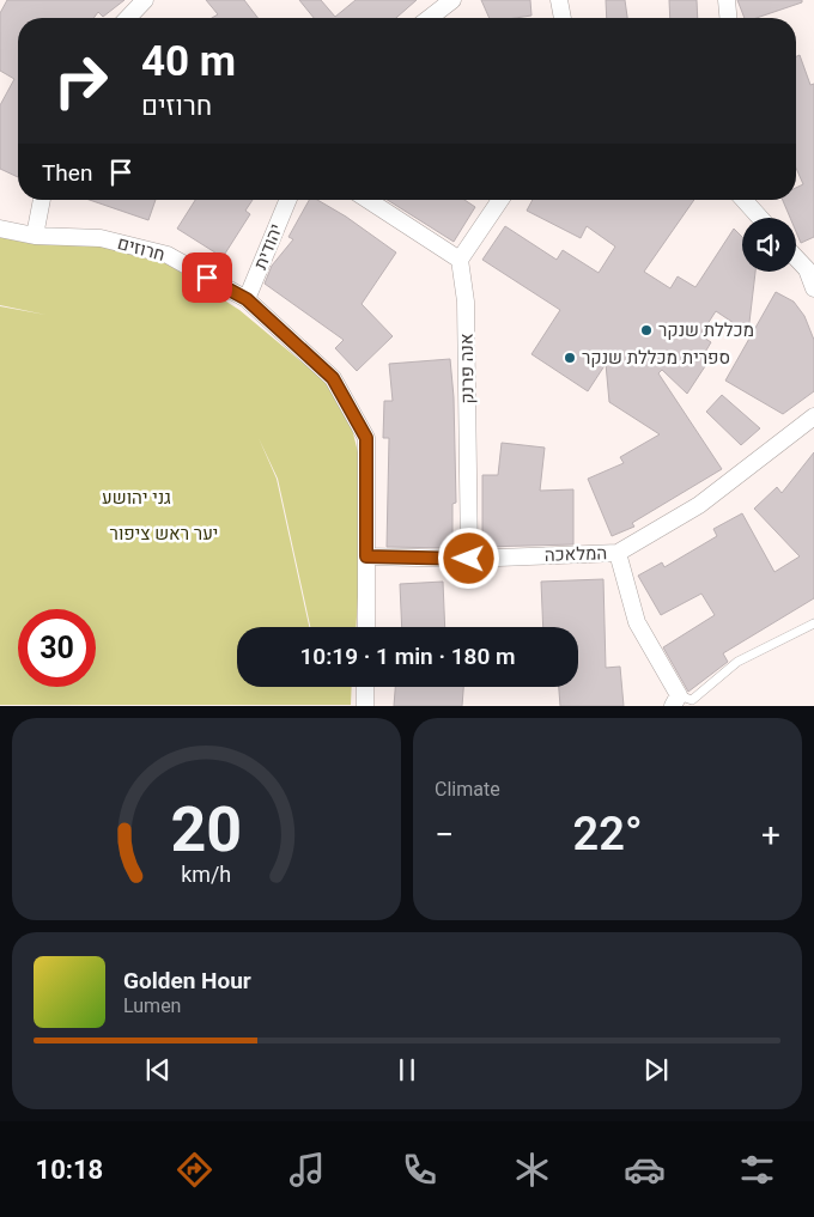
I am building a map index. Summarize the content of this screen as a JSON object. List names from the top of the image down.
{
  "streets": {
    "street": [
      "יהודית",
      "חרוזים",
      "אנה פרנק",
      "המלאכה"
    ]
  },
  "crossings": [
    ["יהודית", "חרוזים"],
    ["חרוזים", "המלאכה"],
    ["אנה פרנק", "המלאכה"]
  ],
  "parks": ["גני יהושע", "יער ראש ציפור"],
  "places": ["מכללת שנקר", "ספרית מכללת שנקר"],
  "page": {
    "turn": ["40 m", "חרוזים"],
    "then": "Then",
    "limit": "30",
    "trip": "10:19 · 1 min · 180 m",
    "tile": "Climate",
    "heat": ["−", "22°", "+"],
    "song": ["Golden Hour", "Lumen"],
    "tabs": "10:18",
    "gauge": ["20", "km/h"]
  }
}
